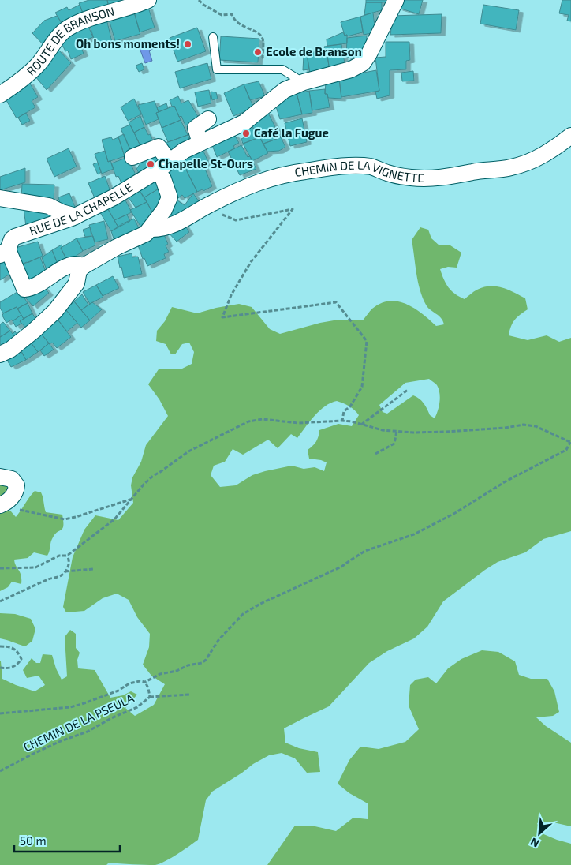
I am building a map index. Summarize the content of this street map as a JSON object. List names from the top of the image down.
{
  "streets": {
    "street": ["ROUTE DE BRANSON", "CHEMIN DE LA VIGNETTE", "RUE DE LA CHAPELLE"],
    "path": ["CHEMIN DE LA PSEULA"]
  },
  "places": [
    "Oh bons moments!",
    "Ecole de Branson",
    "Café la Fugue",
    "Chapelle St-Ours"
  ],
  "scale_bar": "50 m",
  "north": "bottom left"
}
